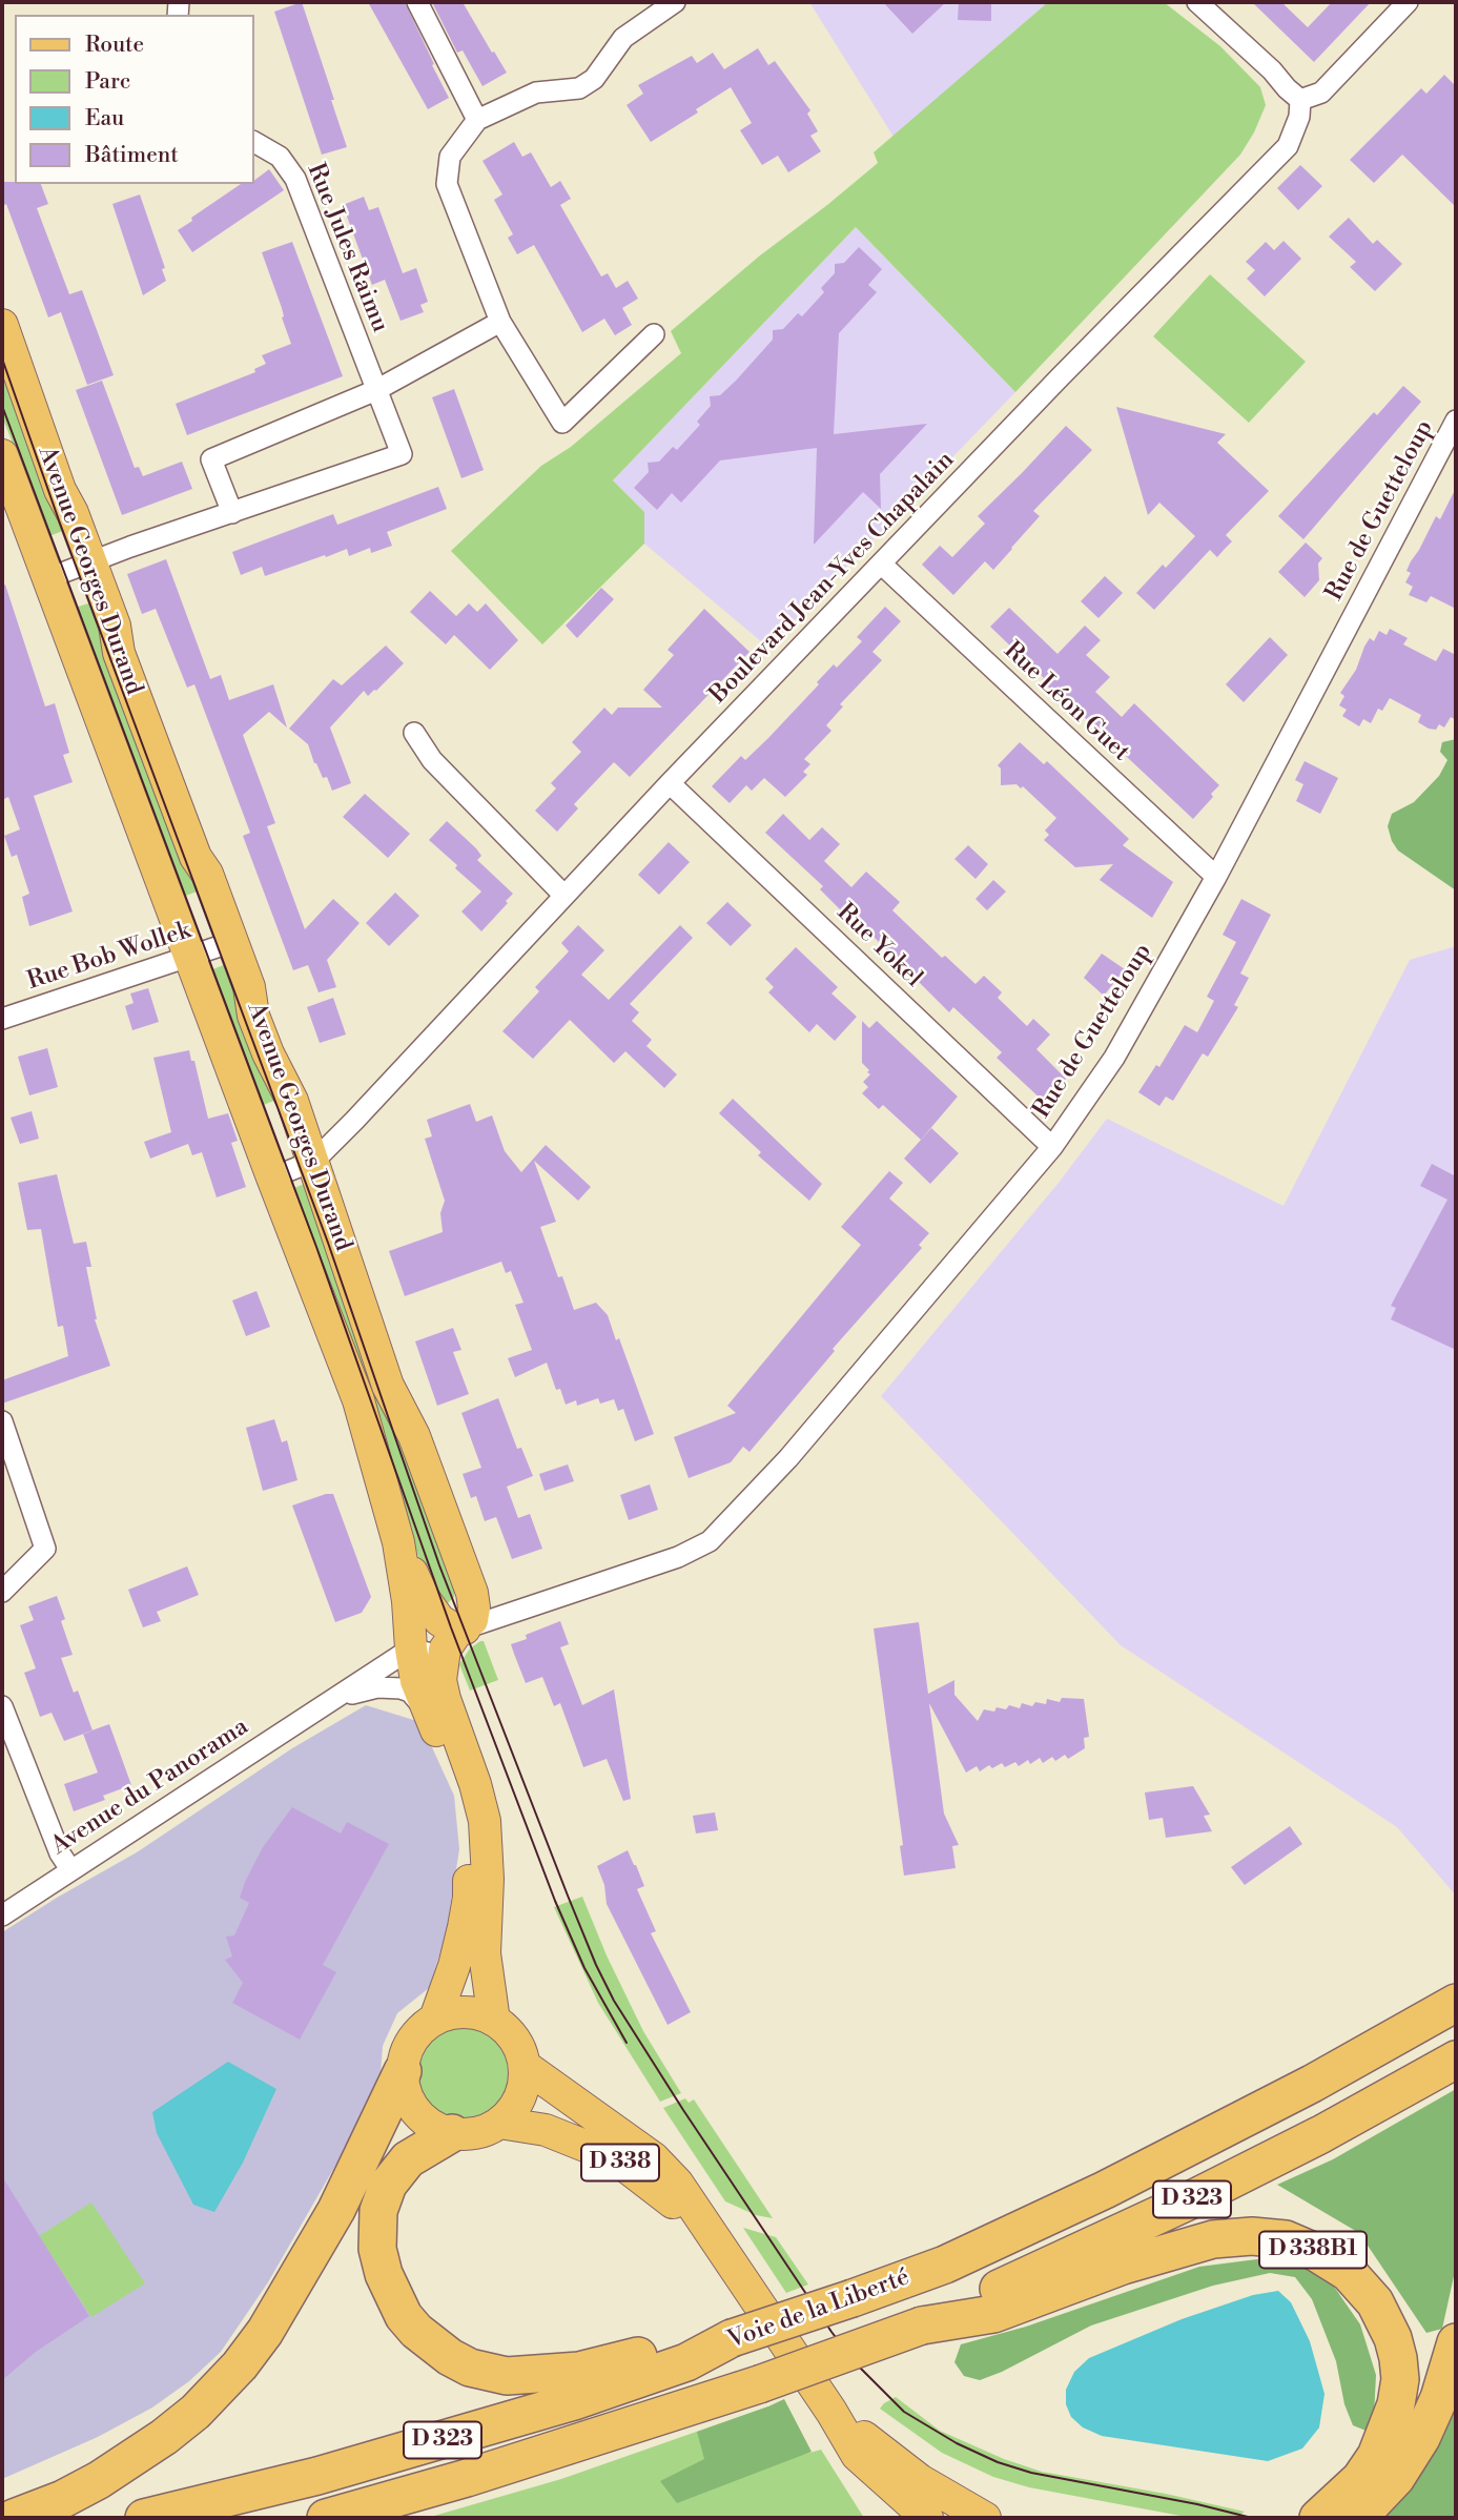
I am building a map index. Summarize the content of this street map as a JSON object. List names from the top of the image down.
{
  "streets": {
    "highway": ["D 323", "D 338B1", "Voie de la Liberté"],
    "main road": ["Avenue Georges Durand", "D 338"],
    "street": [
      "Rue Jules Raimu",
      "Rue de Guetteloup",
      "Boulevard Jean-Yves Chapalain",
      "Rue Léon Guet",
      "Rue Yokel",
      "Rue Bob Wollek",
      "Avenue du Panorama"
    ]
  },
  "crossings": [
    ["Rue Jules Raimu", "Avenue Georges Durand"],
    ["Rue de Guetteloup", "Avenue Georges Durand"],
    ["Rue de Guetteloup", "Rue Léon Guet"],
    ["Rue de Guetteloup", "Rue Yokel"],
    ["Avenue Georges Durand", "Boulevard Jean-Yves Chapalain"],
    ["Avenue Georges Durand", "Rue Bob Wollek"],
    ["Avenue Georges Durand", "Avenue du Panorama"],
    ["Avenue Georges Durand", "D 338"],
    ["Boulevard Jean-Yves Chapalain", "Rue Léon Guet"],
    ["Boulevard Jean-Yves Chapalain", "Rue Yokel"],
    ["D 338B1", "Voie de la Liberté"]
  ],
  "legend": [
    "Route",
    "Parc",
    "Eau",
    "Bâtiment"
  ]
}
